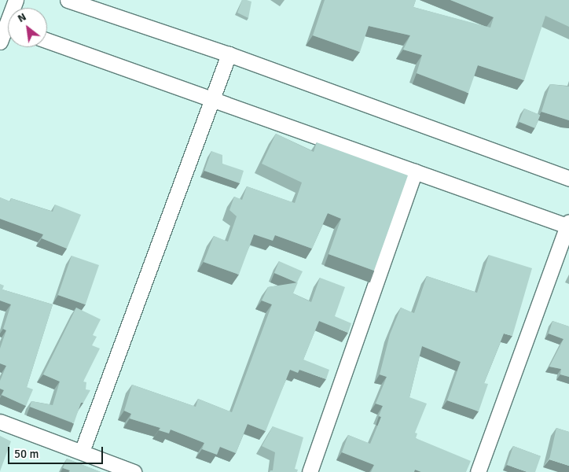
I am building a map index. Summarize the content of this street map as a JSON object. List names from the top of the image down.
{
  "scale_bar": "50 m",
  "north": "top left"
}
